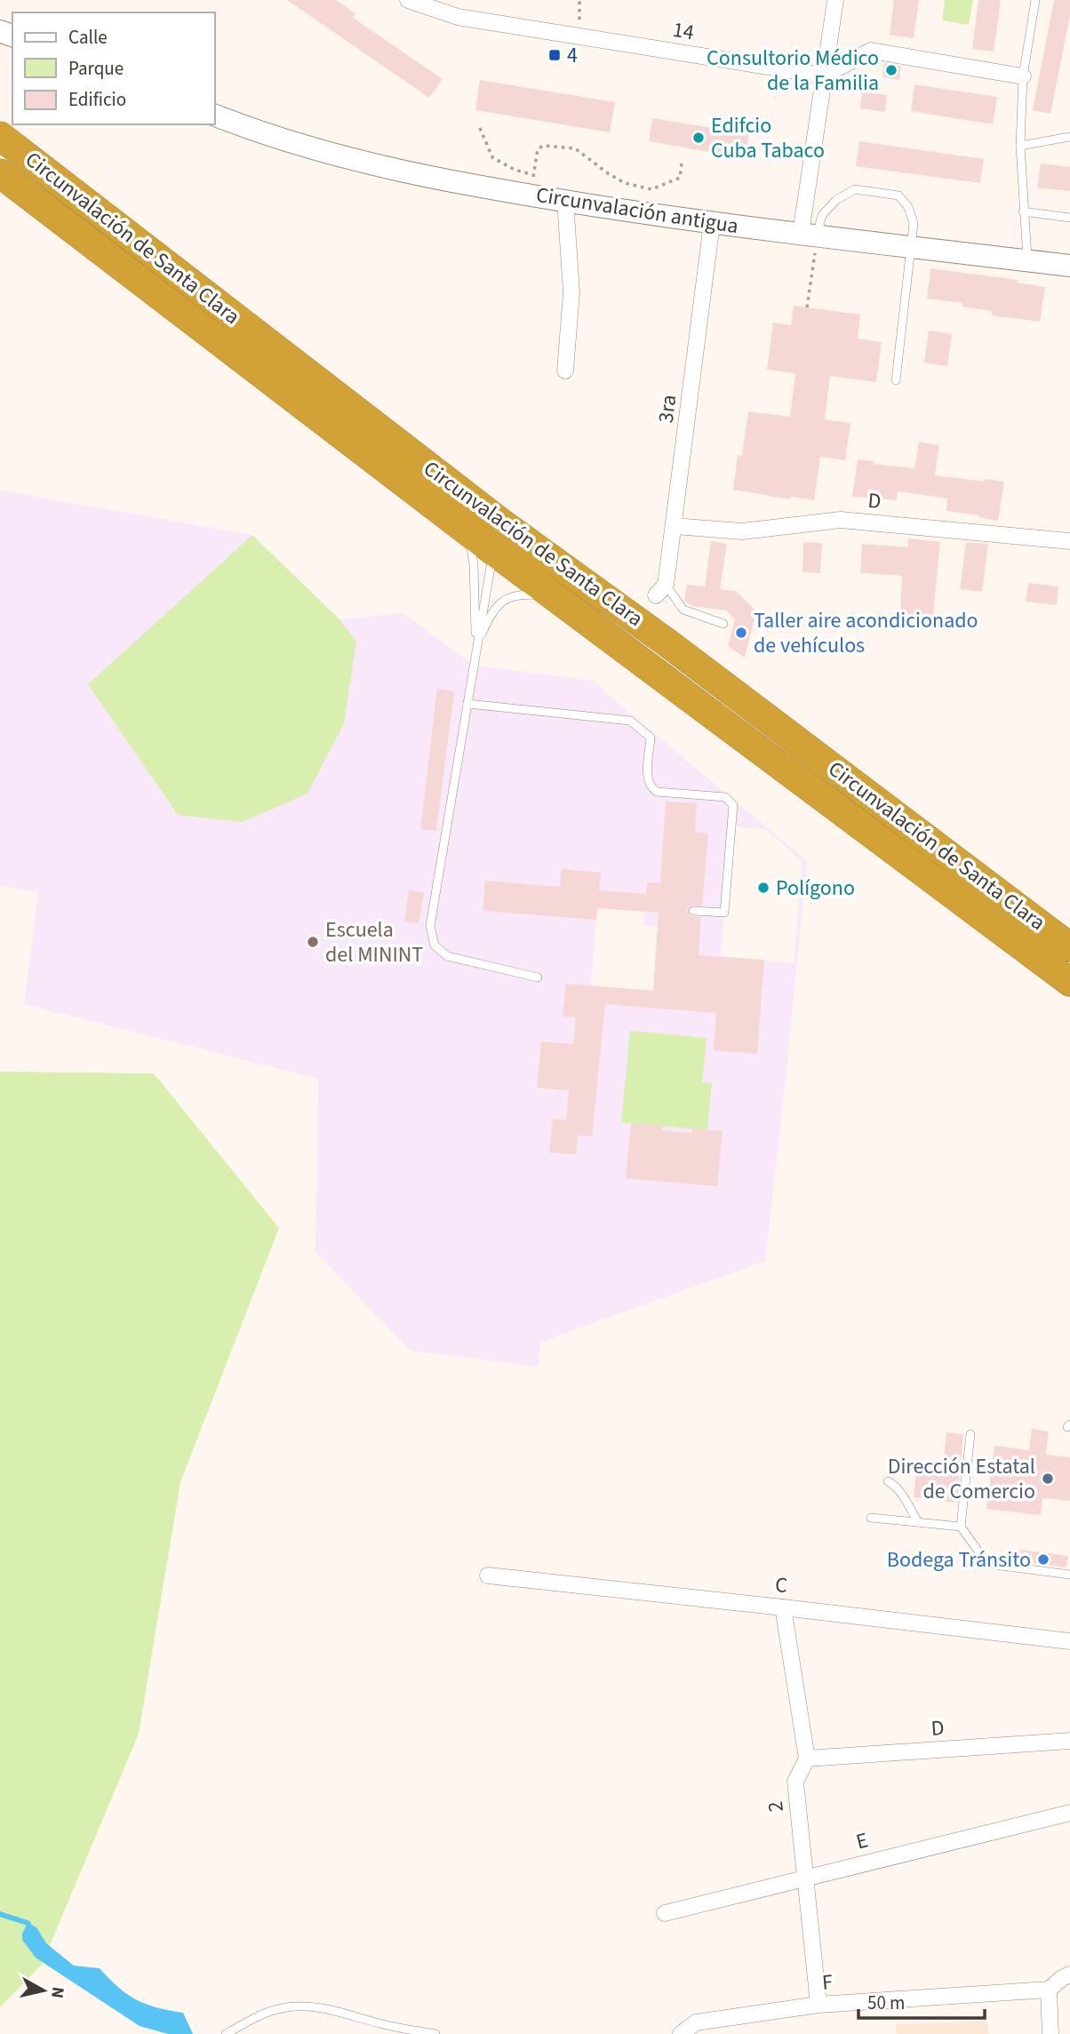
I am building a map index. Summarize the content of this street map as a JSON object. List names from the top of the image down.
{
  "streets": {
    "highway": ["Circunvalación de Santa Clara"],
    "street": [
      "14",
      "Circunvalación antigua",
      "3ra",
      "D",
      "C",
      "2",
      "E",
      "F"
    ]
  },
  "crossings": [
    ["Circunvalación antigua", "3ra"],
    ["3ra", "D"],
    ["D", "2"],
    ["2", "E"],
    ["2", "F"]
  ],
  "places": {
    "transit": ["4"],
    "other": [
      "Consultorio Médico de la Familia",
      "Edifcio Cuba Tabaco",
      "Taller aire acondicionado de vehículos",
      "Polígono",
      "Escuela del MININT",
      "Dirección Estatal de Comercio",
      "Bodega Tránsito"
    ]
  },
  "legend": ["Calle", "Parque", "Edificio"],
  "scale_bar": "50 m",
  "north": "right"
}
